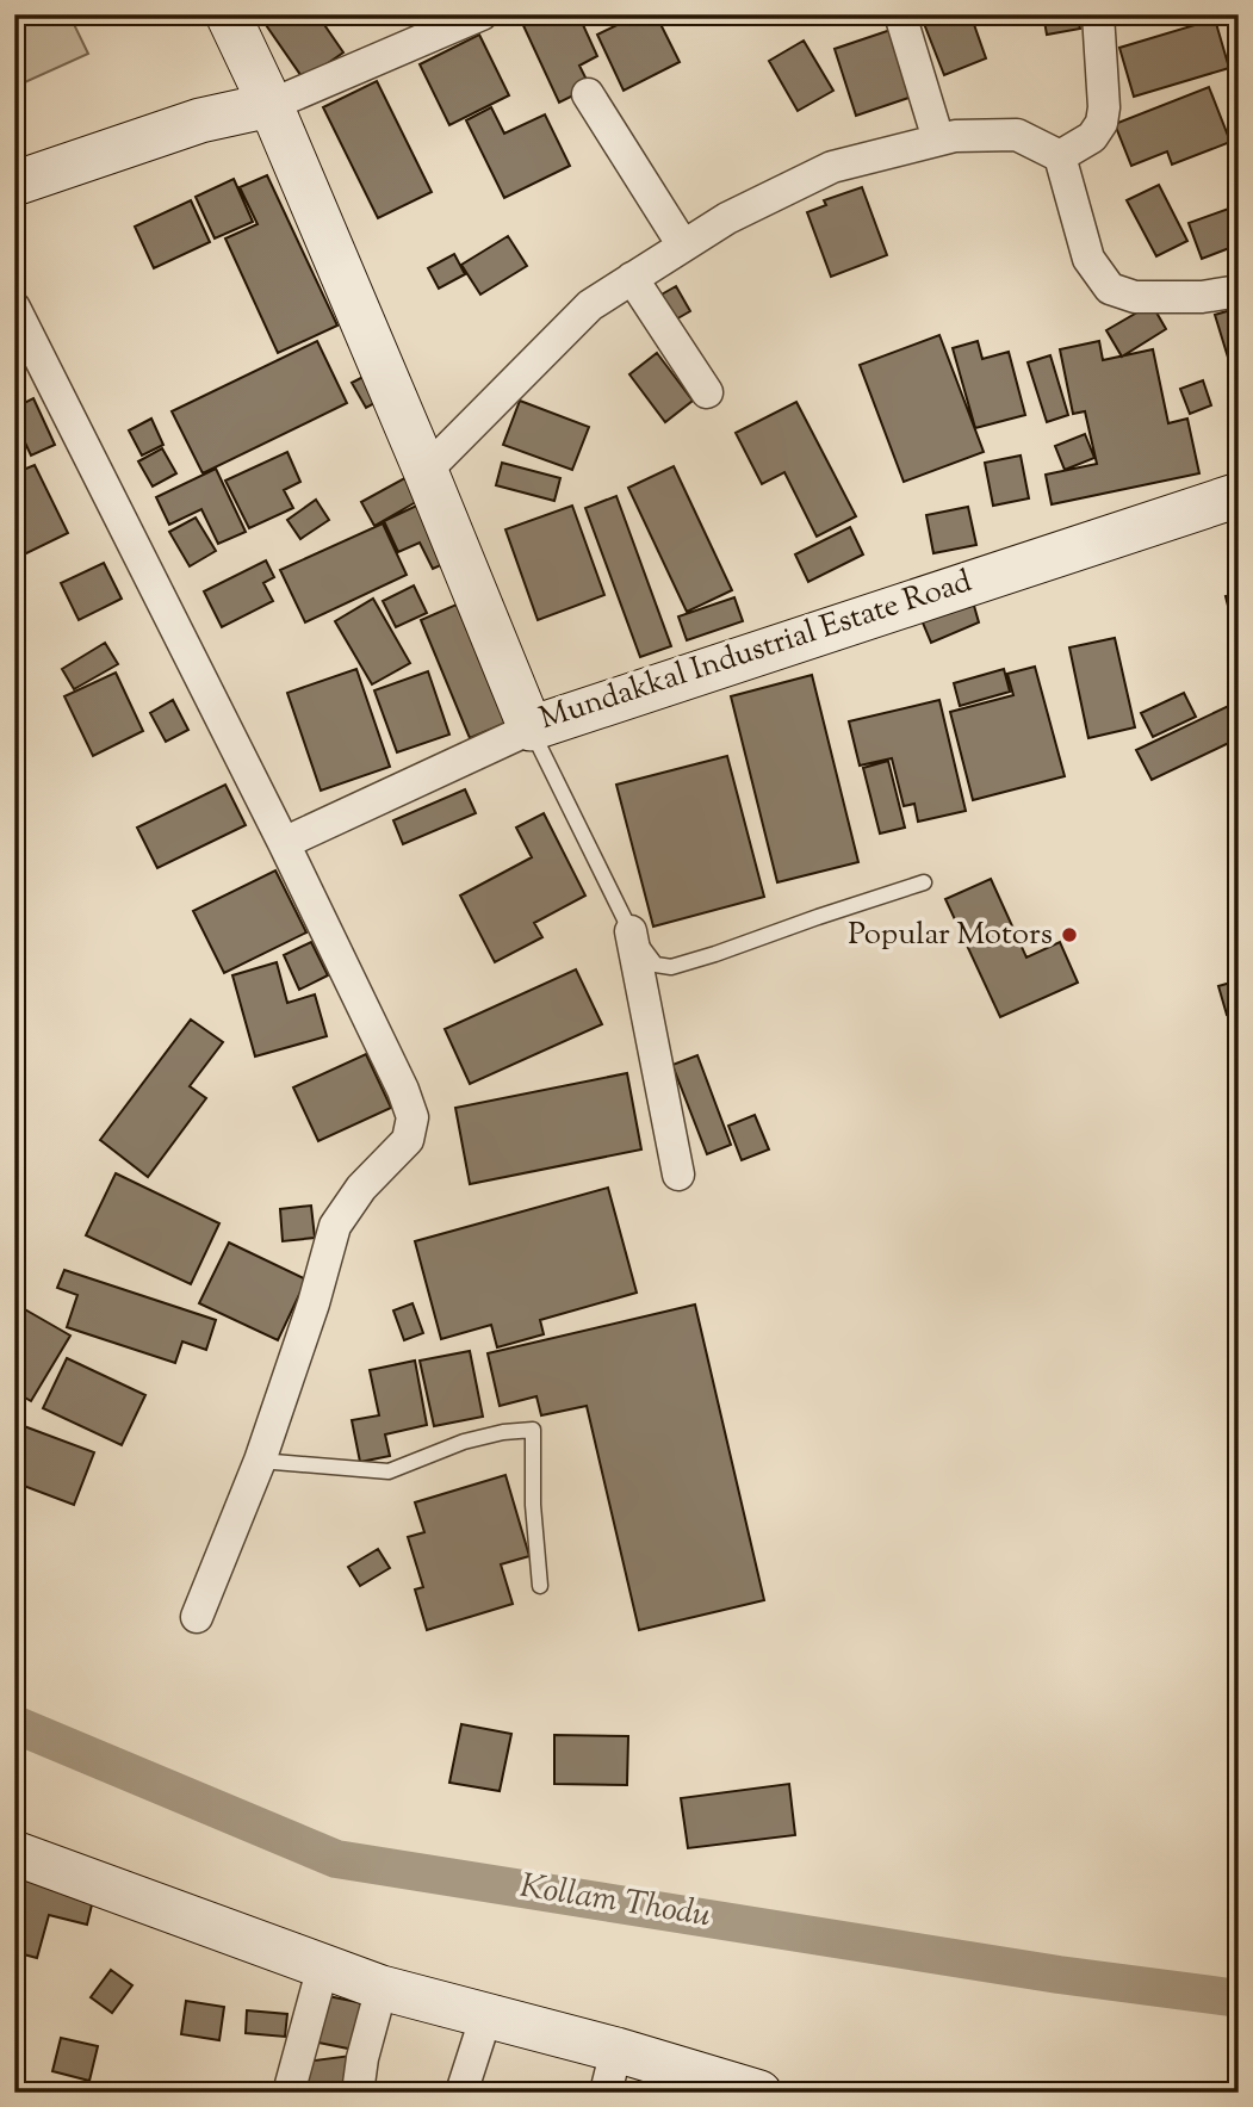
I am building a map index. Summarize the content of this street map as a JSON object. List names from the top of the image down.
{
  "streets": {
    "street": ["Mundakkal Industrial Estate Road"]
  },
  "water": ["Kollam Thodu"],
  "places": ["Popular Motors"]
}
